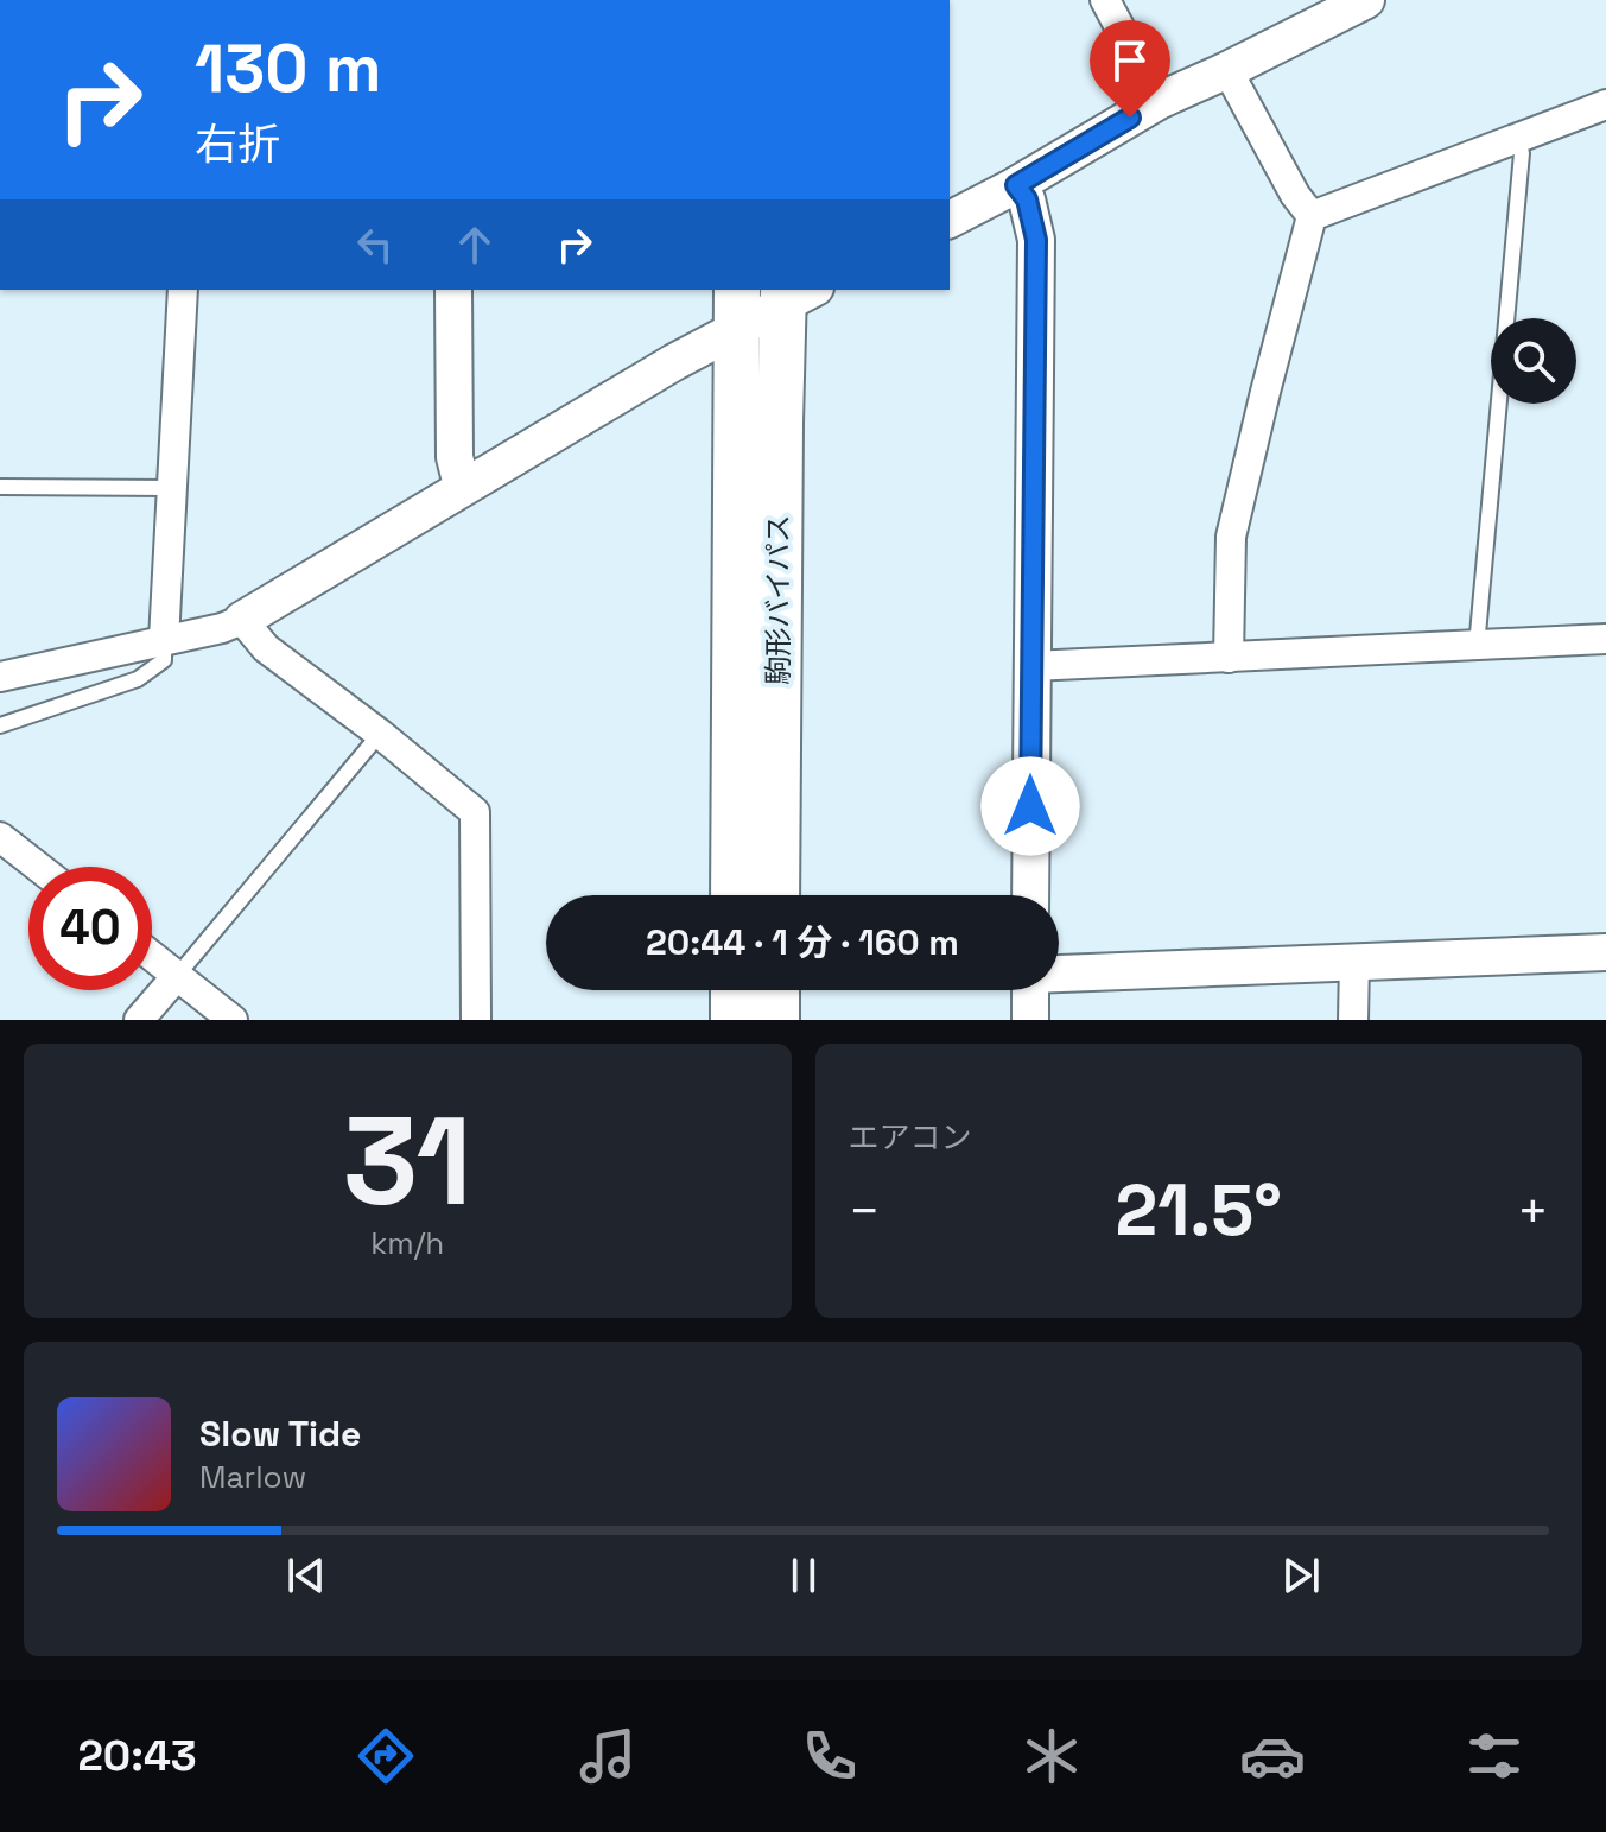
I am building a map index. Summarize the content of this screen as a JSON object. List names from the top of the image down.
{
  "streets": {
    "main road": ["駒形バイパス"]
  },
  "page": {
    "turn": ["130 m", "右折"],
    "limit": "40",
    "trip": "20:44 · 1 分 · 160 m",
    "tile": [
      ["31", "km/h"],
      "エアコン"
    ],
    "heat": ["−", "21.5°", "+"],
    "song": ["Slow Tide", "Marlow"],
    "tabs": "20:43"
  }
}
